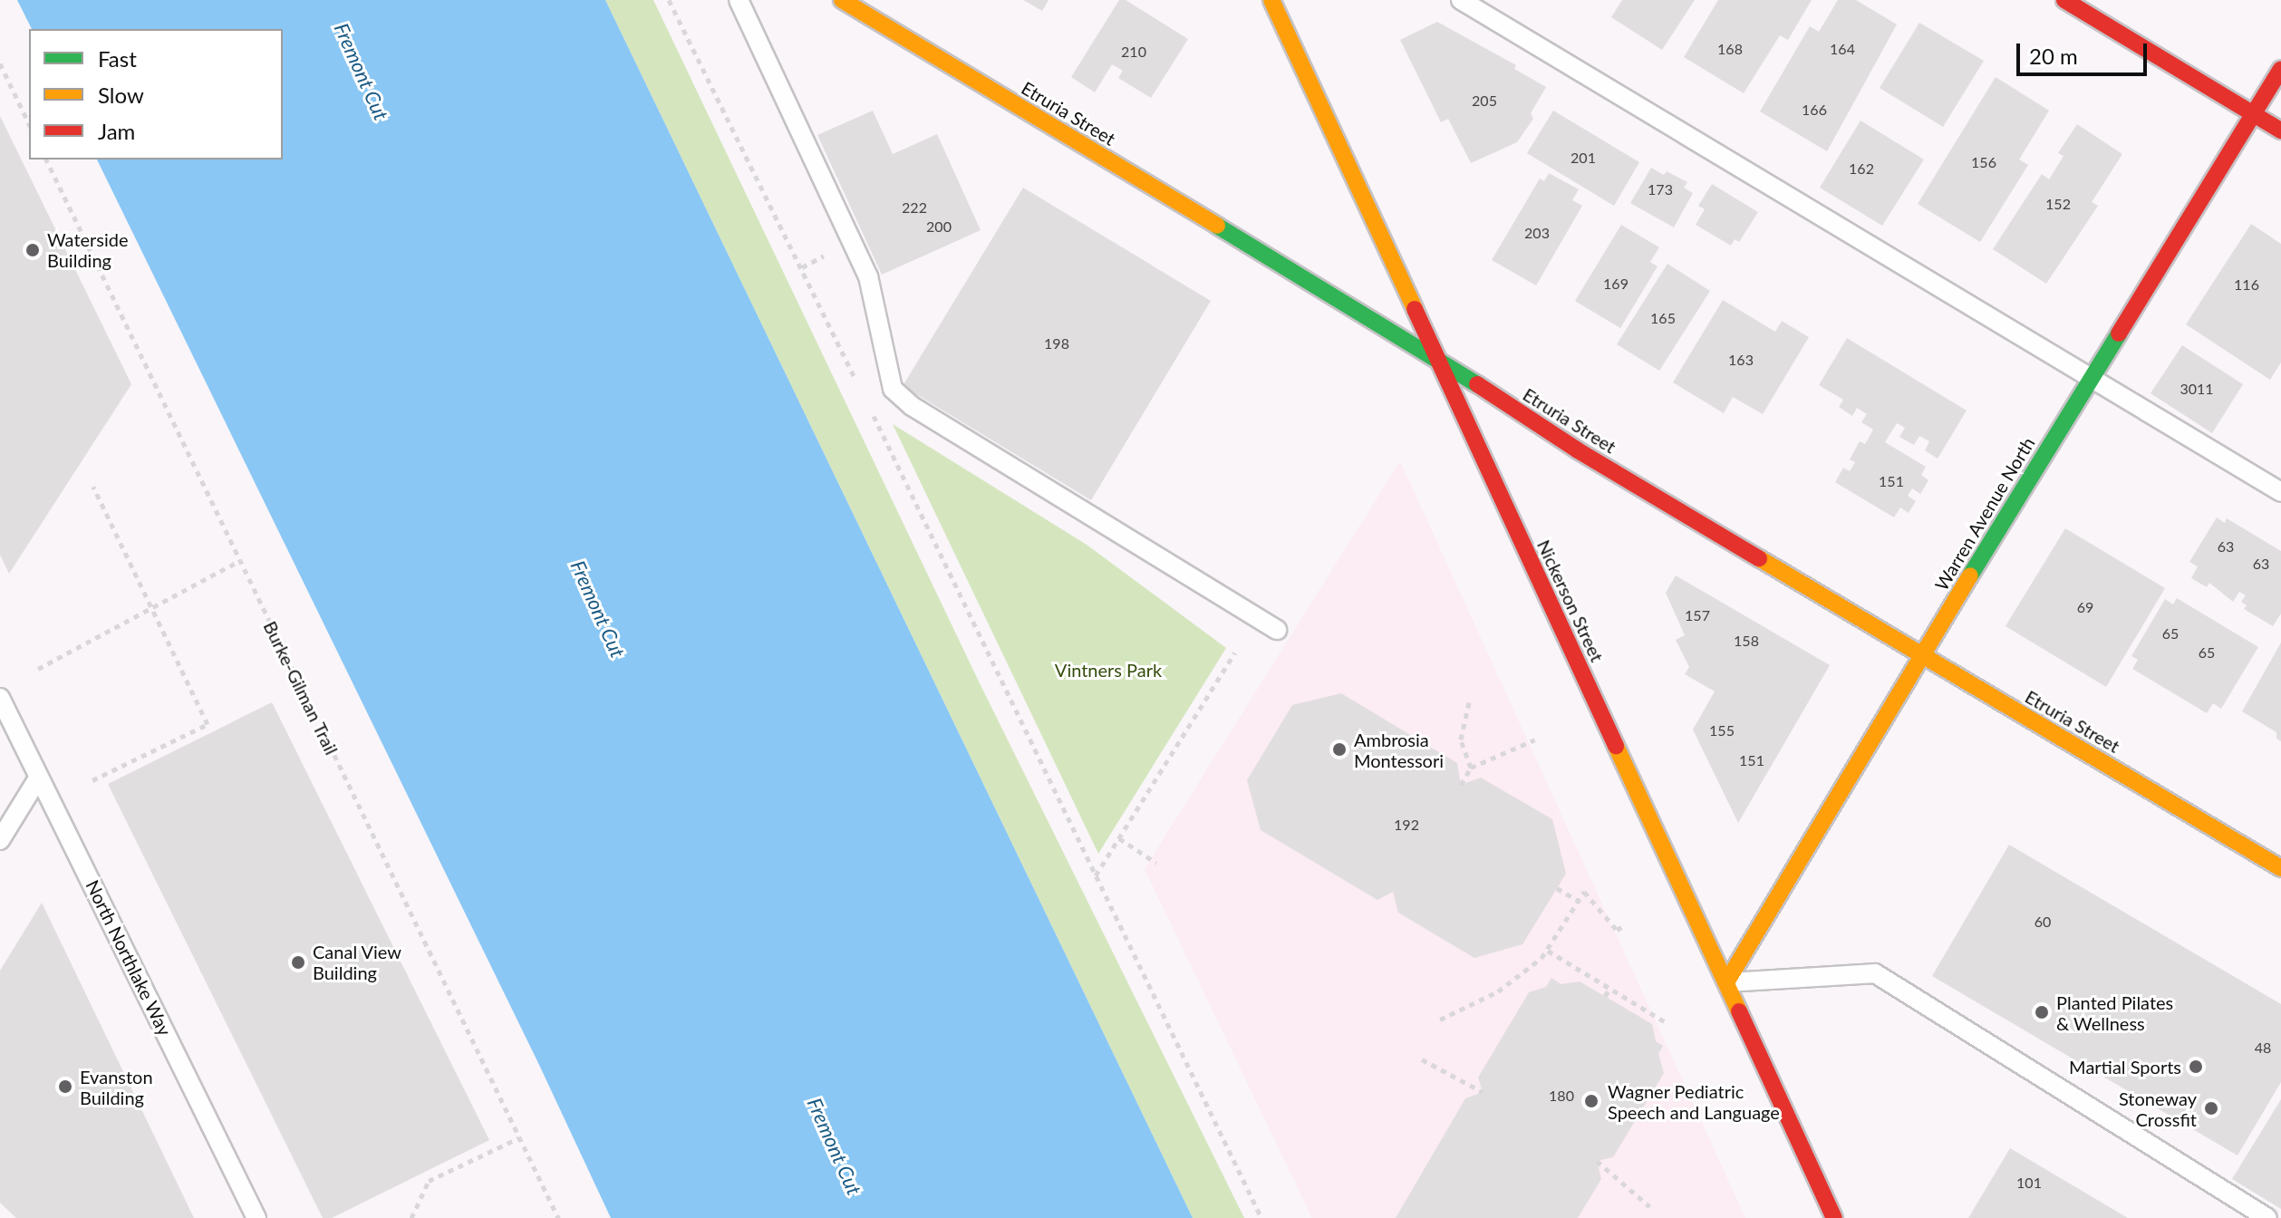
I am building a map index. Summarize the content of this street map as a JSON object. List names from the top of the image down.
{
  "streets": {
    "street": ["Etruria Street", "Warren Avenue North", "Nickerson Street"],
    "lane": ["North Northlake Way"],
    "path": ["Burke-Gilman Trail"]
  },
  "crossings": [
    ["Etruria Street", "Warren Avenue North"],
    ["Etruria Street", "Nickerson Street"],
    ["Warren Avenue North", "Nickerson Street"]
  ],
  "water": ["Fremont Cut"],
  "parks": ["Vintners Park"],
  "places": [
    "Waterside Building",
    "Ambrosia Montessori",
    "Canal View Building",
    "Planted Pilates & Wellness",
    "Martial Sports",
    "Evanston Building",
    "Wagner Pediatric Speech and Language",
    "Stoneway Crossfit"
  ],
  "house_numbers": [
    "168",
    "164",
    "210",
    "205",
    "166",
    "201",
    "156",
    "162",
    "173",
    "152",
    "222",
    "200",
    "203",
    "169",
    "116",
    "165",
    "198",
    "163",
    "3011",
    "151",
    "63",
    "63",
    "69",
    "157",
    "65",
    "158",
    "65",
    "155",
    "151",
    "192",
    "60",
    "48",
    "180",
    "101"
  ],
  "legend": ["Fast", "Slow", "Jam"],
  "scale_bar": "20 m"
}
